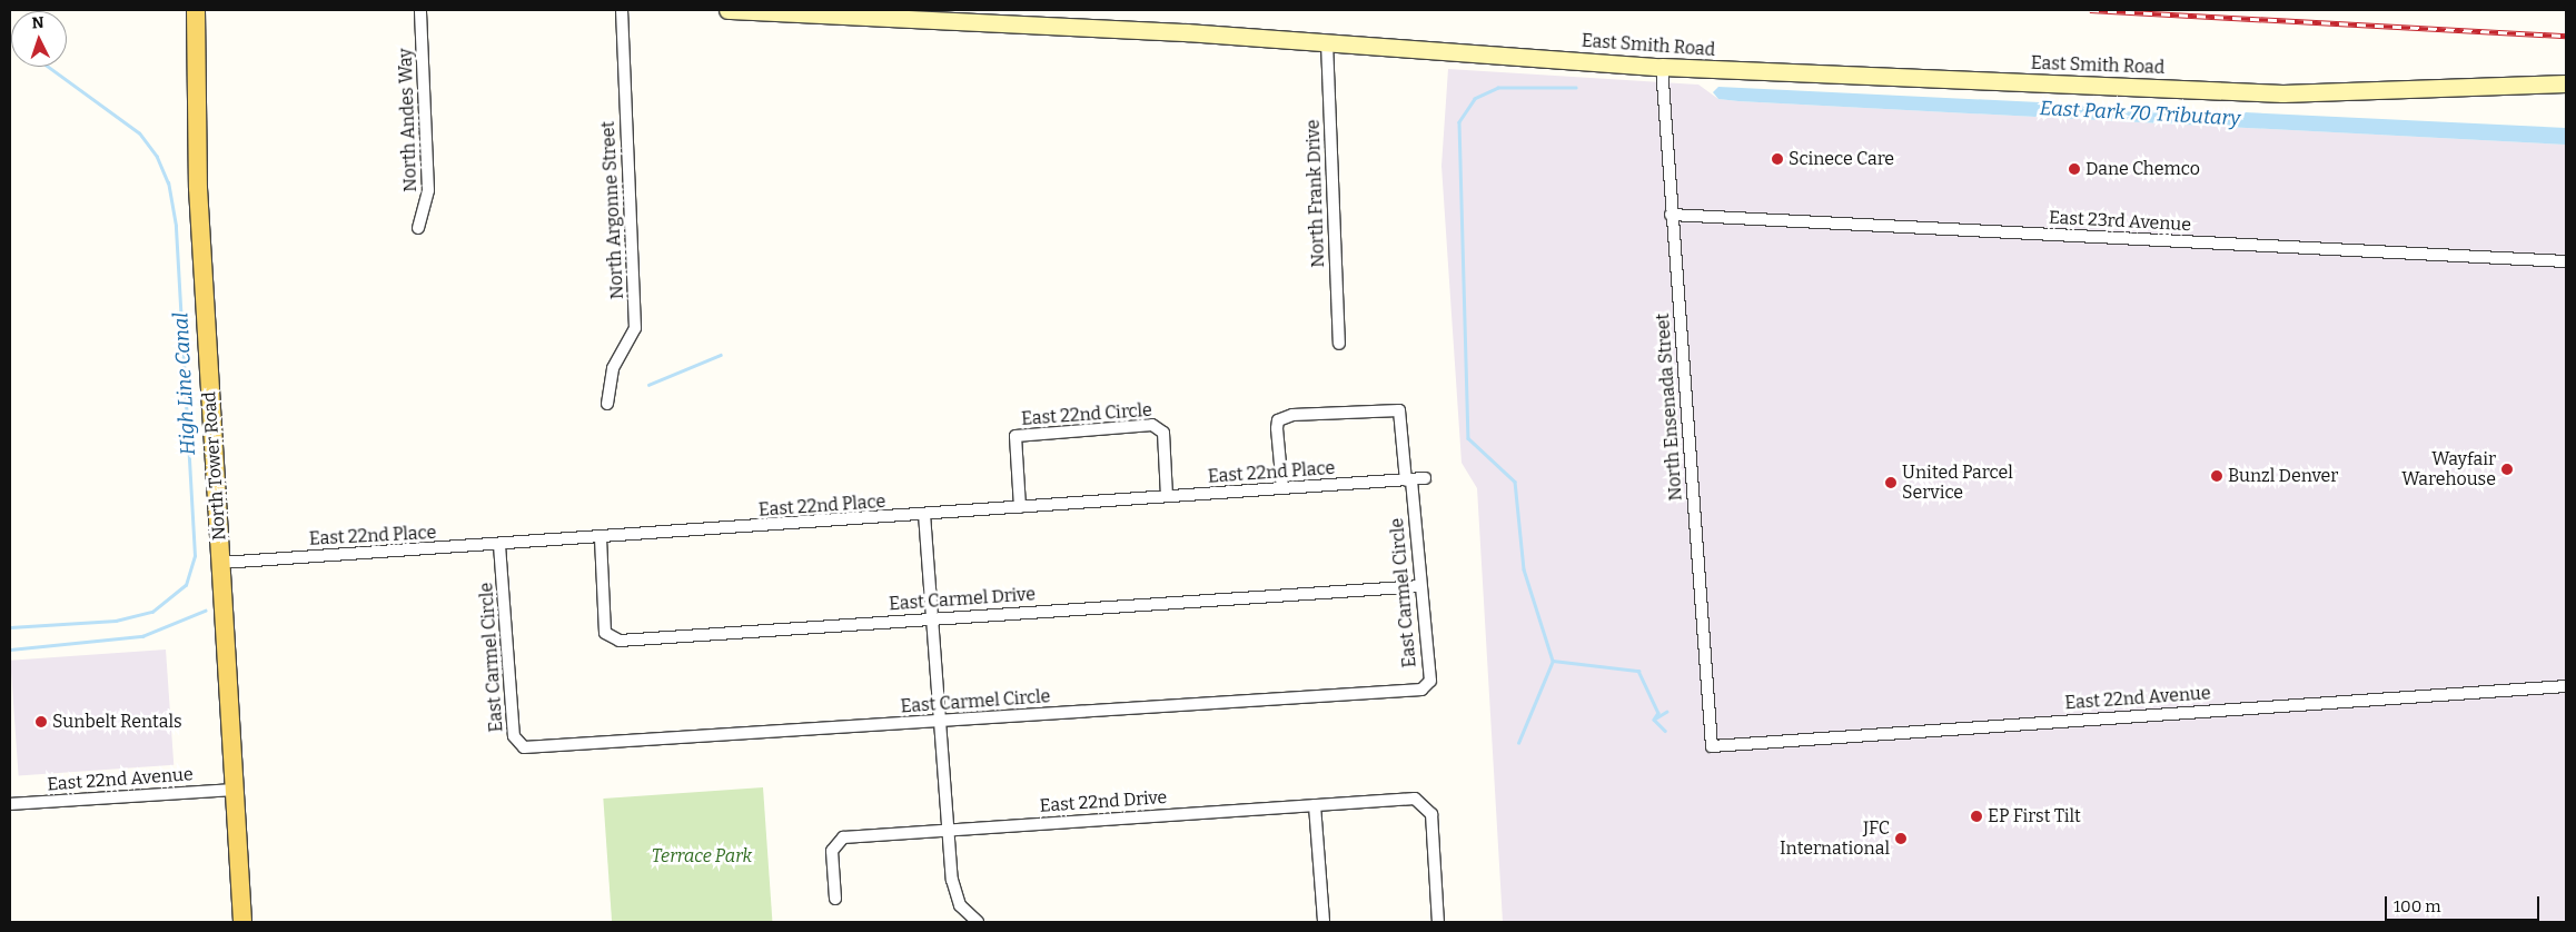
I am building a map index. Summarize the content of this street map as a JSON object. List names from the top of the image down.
{
  "streets": {
    "main road": ["North Tower Road"],
    "street": [
      "East Smith Road",
      "North Andes Way",
      "North Frank Drive",
      "North Argonne Street",
      "East 23rd Avenue",
      "North Ensenada Street",
      "East 22nd Circle",
      "East 22nd Place",
      "East Carmel Circle",
      "East Carmel Drive",
      "East 22nd Avenue",
      "East 22nd Drive"
    ]
  },
  "crossings": [
    ["East Smith Road", "North Frank Drive"],
    ["East Smith Road", "North Ensenada Street"],
    ["East 23rd Avenue", "North Ensenada Street"],
    ["North Ensenada Street", "East 22nd Avenue"],
    ["East 22nd Circle", "East 22nd Place"],
    ["North Tower Road", "East 22nd Place"],
    ["North Tower Road", "East 22nd Avenue"],
    ["East 22nd Place", "East Carmel Circle"],
    ["East 22nd Place", "East Carmel Drive"],
    ["East Carmel Circle", "East Carmel Drive"]
  ],
  "water": ["East Park 70 Tributary", "High Line Canal"],
  "parks": ["Terrace Park"],
  "places": [
    "Scinece Care",
    "Dane Chemco",
    "Wayfair Warehouse",
    "Bunzl Denver",
    "United Parcel Service",
    "Sunbelt Rentals",
    "EP First Tilt",
    "JFC International"
  ],
  "scale_bar": "100 m",
  "north": "top"
}
